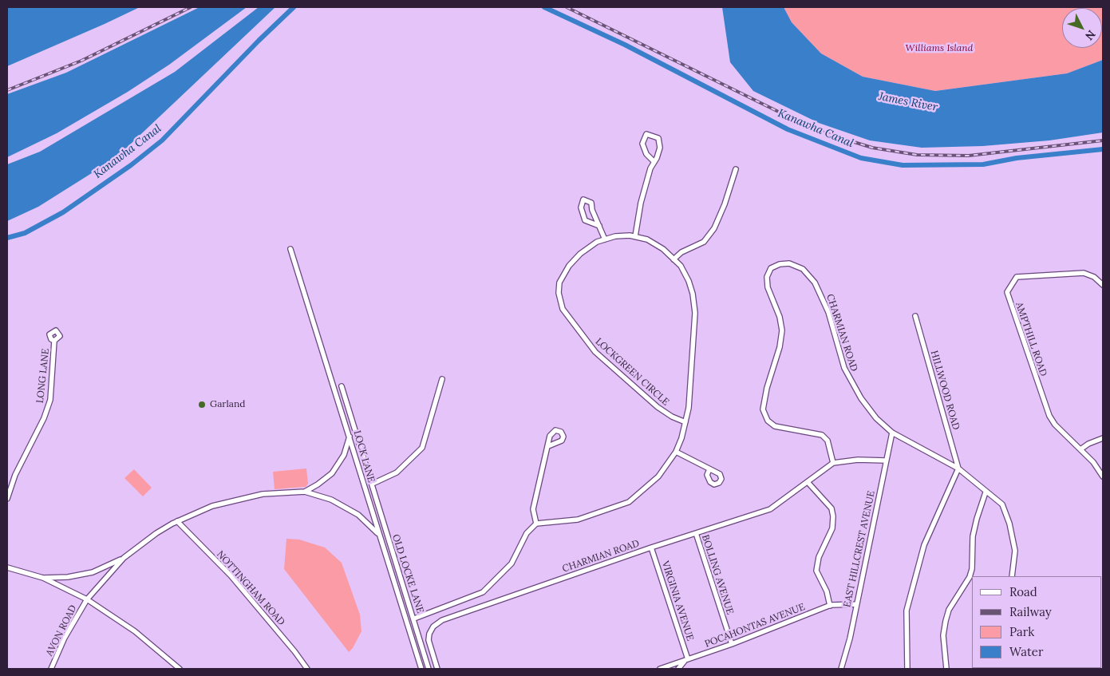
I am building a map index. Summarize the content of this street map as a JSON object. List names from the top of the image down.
{
  "streets": {
    "street": [
      "CHARMIAN ROAD",
      "AMPTHILL ROAD",
      "LOCKGREEN CIRCLE",
      "LONG LANE",
      "HILLWOOD ROAD",
      "LOCK LANE",
      "EAST HILLCREST AVENUE",
      "OLD LOCKE LANE",
      "BOLLING AVENUE",
      "NOTTINGHAM ROAD",
      "VIRGINIA AVENUE",
      "POCAHONTAS AVENUE",
      "AVON ROAD"
    ]
  },
  "crossings": [
    ["CHARMIAN ROAD", "HILLWOOD ROAD"],
    ["CHARMIAN ROAD", "EAST HILLCREST AVENUE"],
    ["CHARMIAN ROAD", "BOLLING AVENUE"],
    ["CHARMIAN ROAD", "VIRGINIA AVENUE"],
    ["EAST HILLCREST AVENUE", "POCAHONTAS AVENUE"],
    ["BOLLING AVENUE", "POCAHONTAS AVENUE"],
    ["VIRGINIA AVENUE", "POCAHONTAS AVENUE"]
  ],
  "water": ["James River", "Kanawha Canal"],
  "parks": ["Williams Island"],
  "places": ["Garland"],
  "legend": [
    "Road",
    "Railway",
    "Park",
    "Water"
  ],
  "north": "bottom right"
}
